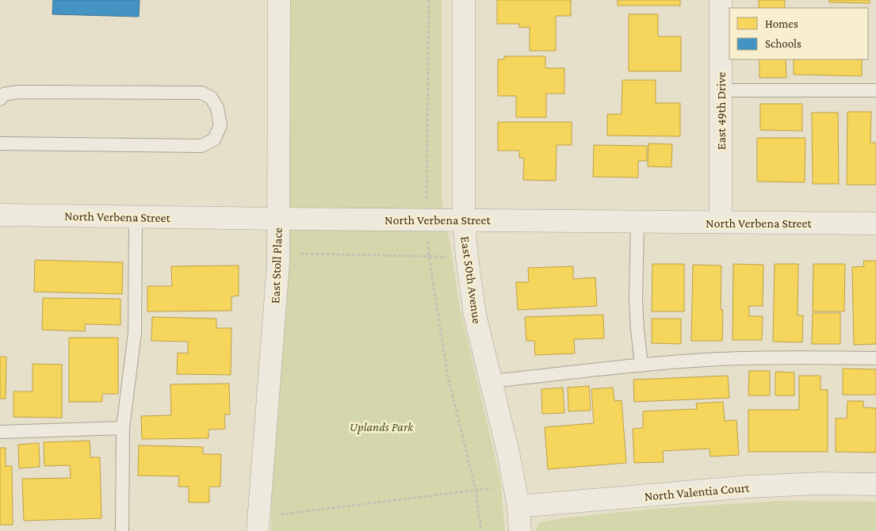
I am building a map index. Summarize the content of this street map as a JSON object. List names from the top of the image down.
{
  "streets": {
    "street": [
      "East 49th Drive",
      "North Verbena Street",
      "East Stoll Place",
      "East 50th Avenue",
      "North Valentia Court"
    ]
  },
  "crossings": [
    ["East 49th Drive", "North Verbena Street"],
    ["North Verbena Street", "East Stoll Place"],
    ["North Verbena Street", "East 50th Avenue"],
    ["East 50th Avenue", "North Valentia Court"]
  ],
  "parks": ["Uplands Park"],
  "legend": ["Homes", "Schools"]
}
